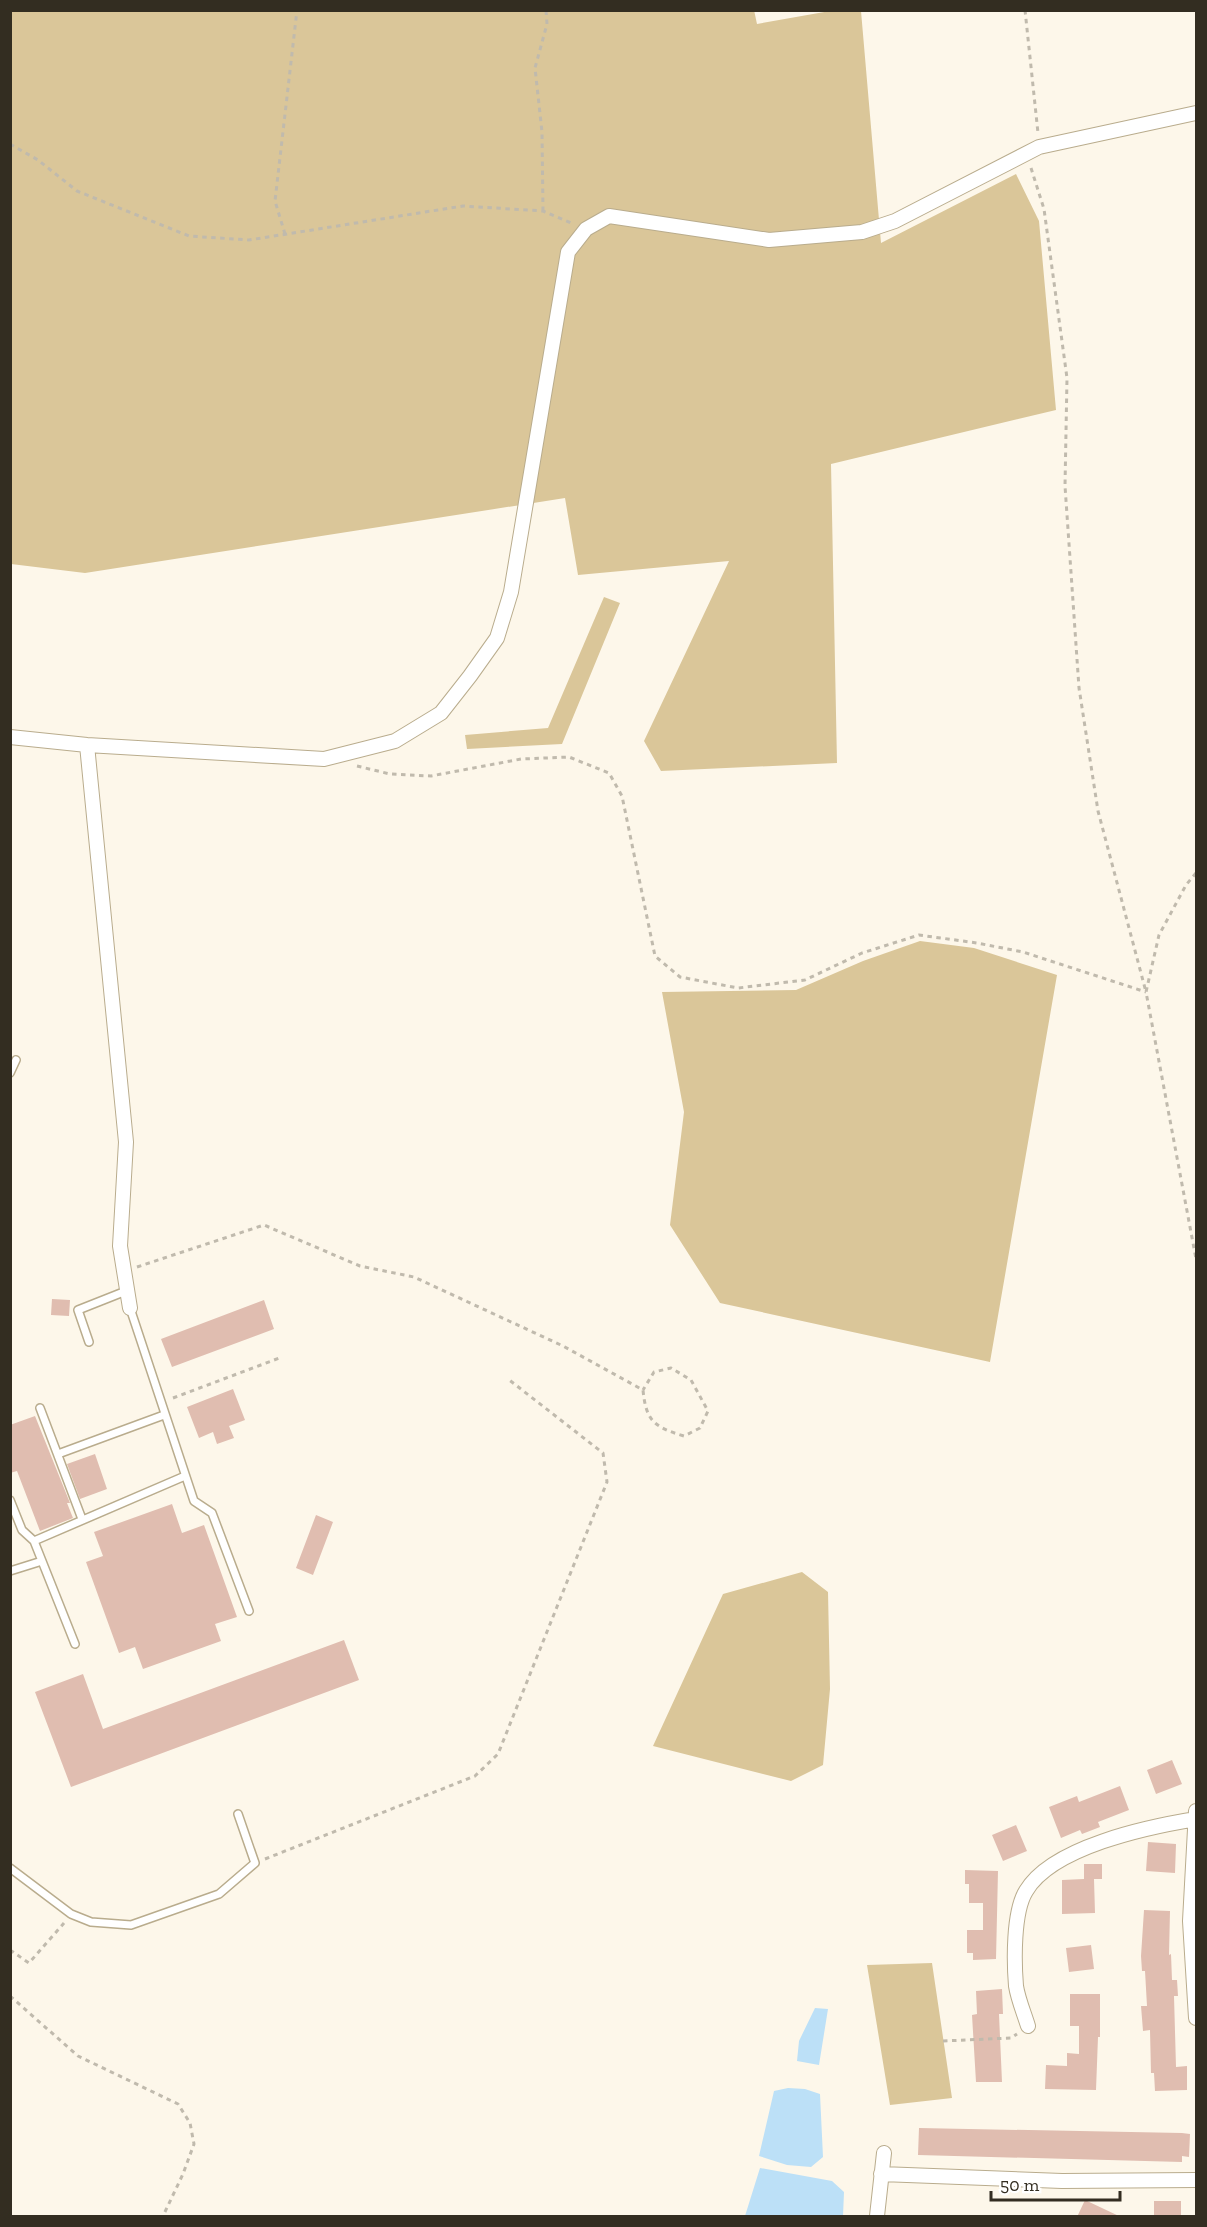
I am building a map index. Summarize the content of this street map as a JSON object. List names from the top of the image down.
{
  "scale_bar": "50 m"
}
